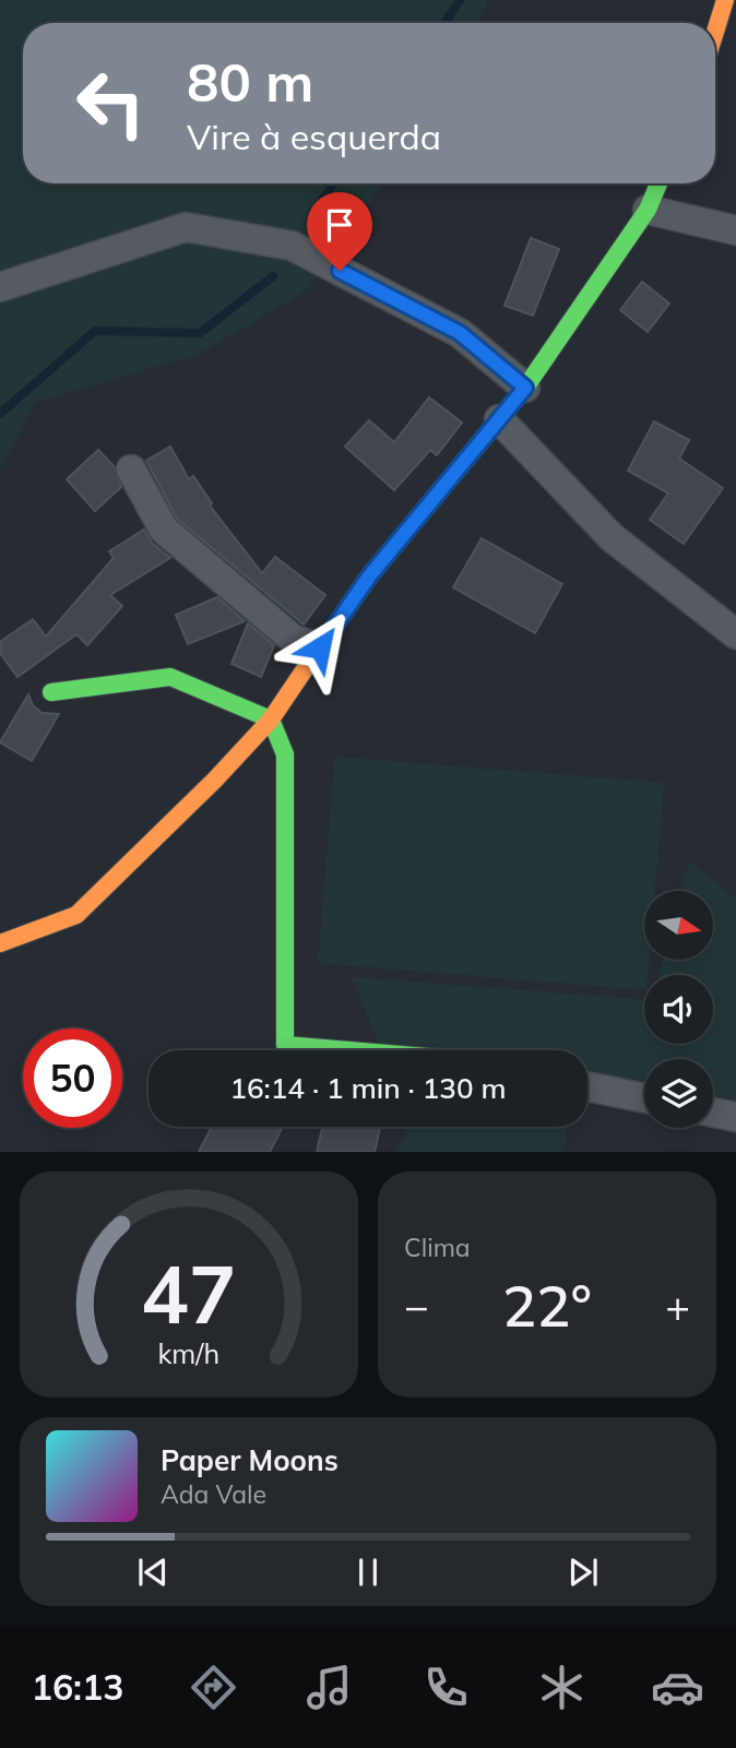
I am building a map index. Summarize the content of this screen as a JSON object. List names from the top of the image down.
{
  "north": "right",
  "page": {
    "turn": ["80 m", "Vire à esquerda"],
    "limit": "50",
    "trip": "16:14 · 1 min · 130 m",
    "tile": "Clima",
    "heat": ["−", "22°", "+"],
    "song": ["Paper Moons", "Ada Vale"],
    "tabs": "16:13",
    "gauge": ["47", "km/h"]
  }
}
